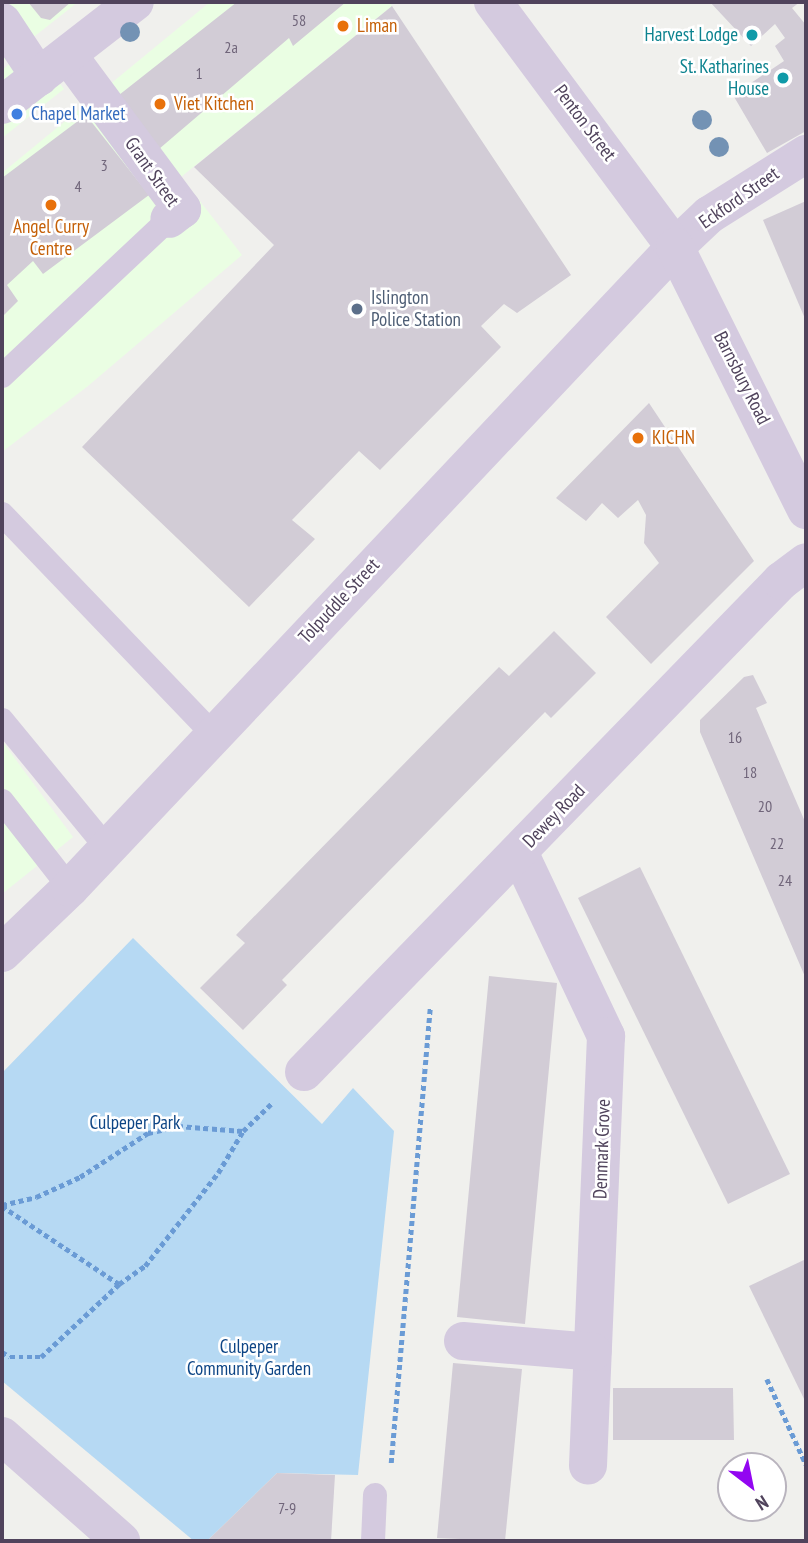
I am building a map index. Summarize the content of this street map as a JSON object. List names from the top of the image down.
{
  "streets": {
    "street": [
      "Penton Street",
      "Grant Street",
      "Eckford Street",
      "Barnsbury Road",
      "Tolpuddle Street",
      "Dewey Road",
      "Denmark Grove"
    ]
  },
  "crossings": [
    ["Penton Street", "Eckford Street"],
    ["Penton Street", "Barnsbury Road"],
    ["Penton Street", "Tolpuddle Street"],
    ["Eckford Street", "Barnsbury Road"],
    ["Eckford Street", "Tolpuddle Street"],
    ["Barnsbury Road", "Tolpuddle Street"],
    ["Dewey Road", "Denmark Grove"]
  ],
  "parks": ["Culpeper Park", "Culpeper Community Garden"],
  "places": [
    "Liman",
    "Harvest Lodge",
    "St. Katharines House",
    "Viet Kitchen",
    "Chapel Market",
    "Angel Curry Centre",
    "Islington Police Station",
    "KICHN"
  ],
  "house_numbers": [
    "58",
    "2a",
    "1",
    "3",
    "4",
    "16",
    "18",
    "20",
    "22",
    "24",
    "7-9"
  ],
  "north": "bottom right"
}
